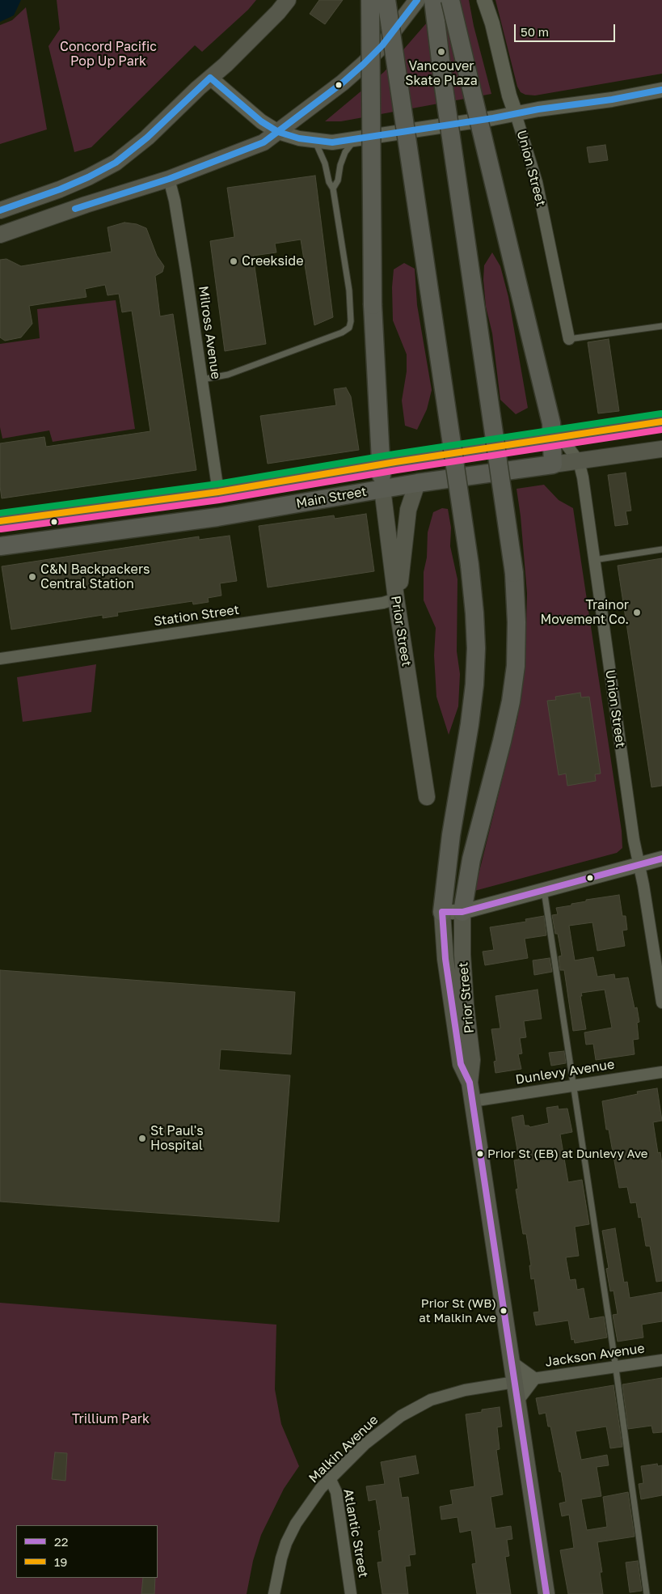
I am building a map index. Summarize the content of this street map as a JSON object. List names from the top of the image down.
{
  "streets": {
    "main road": ["Main Street", "Prior Street"],
    "street": [
      "Union Street",
      "Milross Avenue",
      "Station Street",
      "Dunlevy Avenue",
      "Jackson Avenue",
      "Malkin Avenue",
      "Atlantic Street"
    ]
  },
  "crossings": [
    ["Union Street", "Main Street"],
    ["Milross Avenue", "Main Street"],
    ["Main Street", "Prior Street"],
    ["Station Street", "Prior Street"],
    ["Prior Street", "Dunlevy Avenue"],
    ["Prior Street", "Malkin Avenue"],
    ["Malkin Avenue", "Atlantic Street"]
  ],
  "parks": ["Concord Pacific Pop Up Park", "Trillium Park"],
  "places": [
    "Vancouver Skate Plaza",
    "Creekside",
    "C&N Backpackers Central Station",
    "Trainor Movement Co.",
    "St Paul's Hospital",
    "Prior St (EB) at Dunlevy Ave",
    "Prior St (WB) at Malkin Ave"
  ],
  "lines": ["transit line 19", "transit line 22"],
  "legend": ["22", "19"],
  "scale_bar": "50 m"
}
